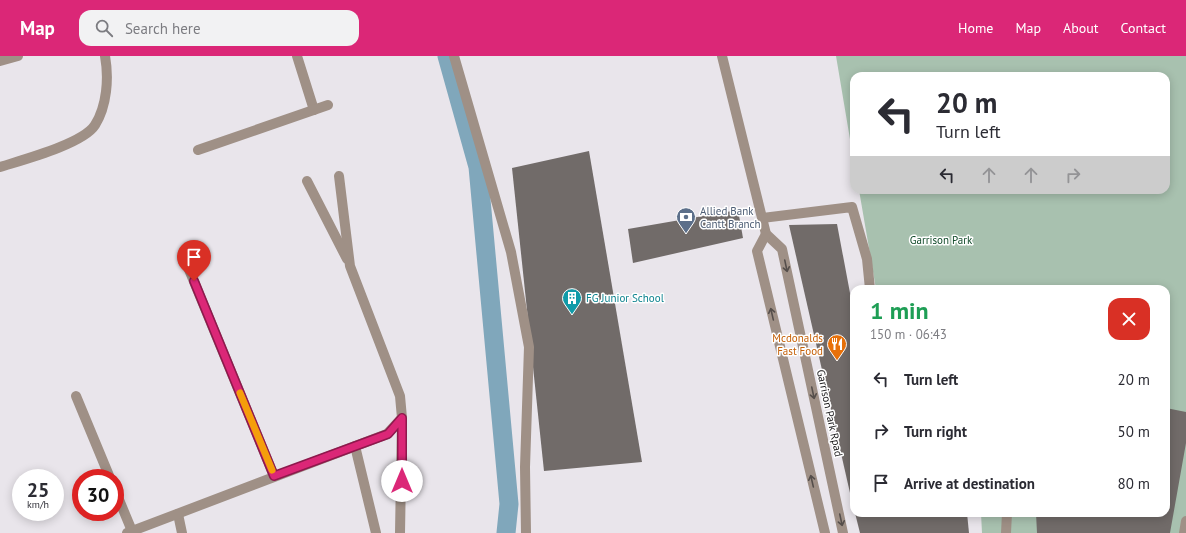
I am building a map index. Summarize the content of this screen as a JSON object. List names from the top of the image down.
{
  "streets": {
    "street": ["Garrison Park Rpad"]
  },
  "parks": ["Garrison Park"],
  "places": {
    "bank": ["Allied Bank Cantt Branch"],
    "building": ["FG Junior School"],
    "restaurant": ["Mcdonalds Fast Food"]
  },
  "page": {
    "header": "Map",
    "search": "Search here",
    "nav": [
      "Home",
      "Map",
      "About",
      "Contact"
    ],
    "turn": ["20 m", "Turn left"],
    "heading": ["1 min", "150 m · 06:43"],
    "list": [
      {
        "name": "Turn left",
        "value": "20 m"
      },
      {
        "name": "Turn right",
        "value": "50 m"
      },
      {
        "name": "Arrive at destination",
        "value": "80 m"
      }
    ],
    "speed": "25 km/h",
    "limit": "30"
  }
}
